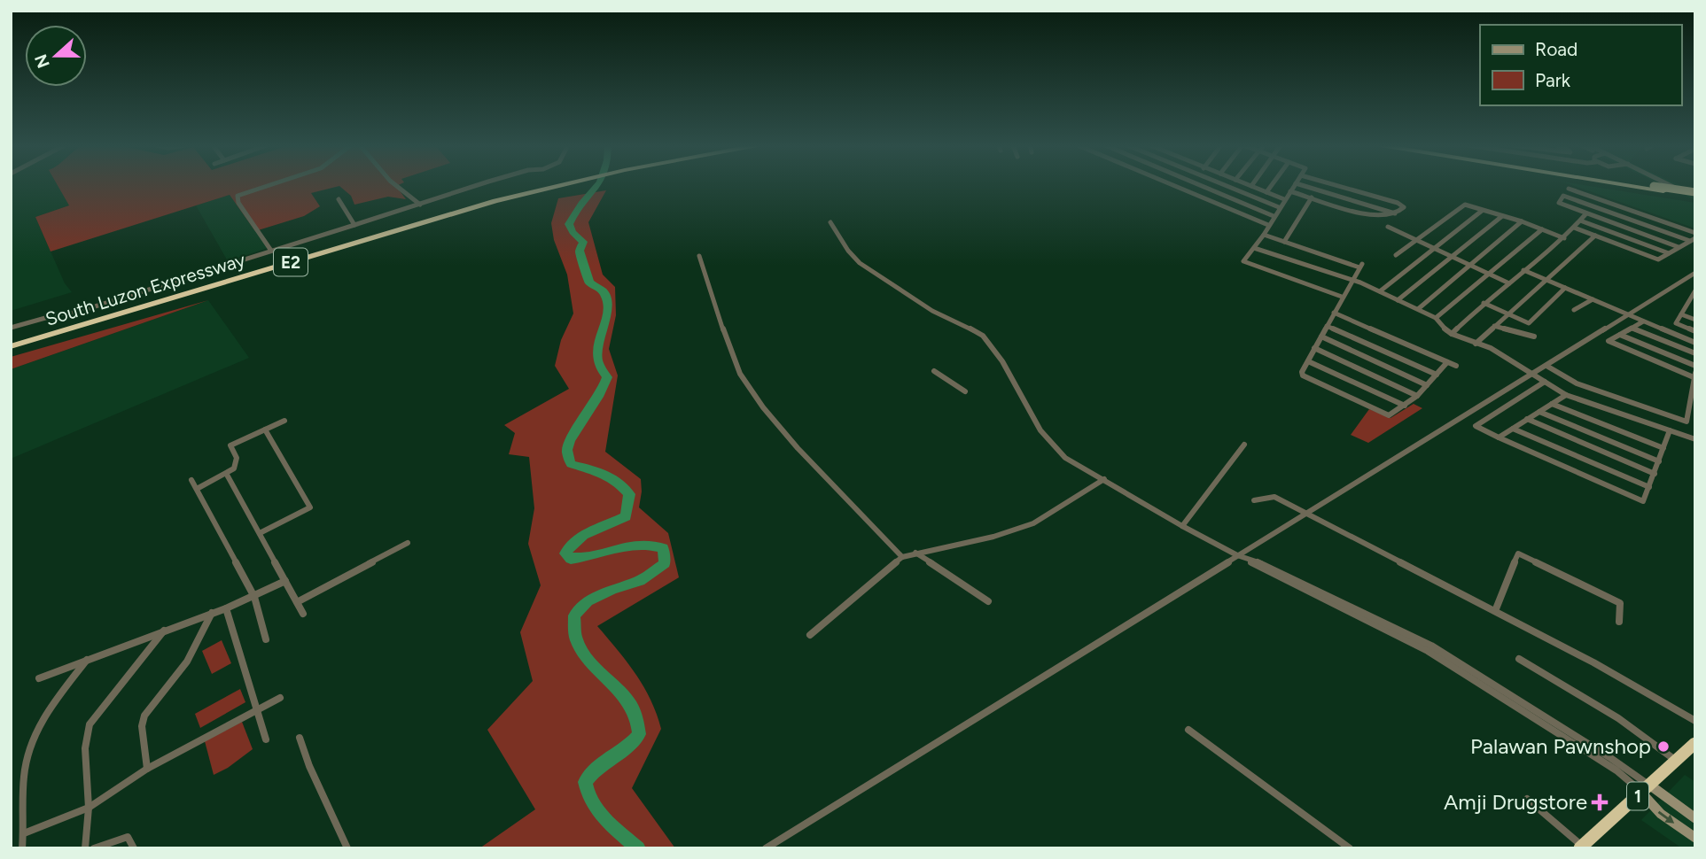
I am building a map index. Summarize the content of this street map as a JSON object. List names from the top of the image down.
{
  "streets": {
    "highway": ["E2", "South Luzon Expressway", "1"]
  },
  "places": {
    "other": ["Palawan Pawnshop"],
    "health": ["Amji Drugstore"]
  },
  "legend": ["Road", "Park"],
  "north": "left"
}
